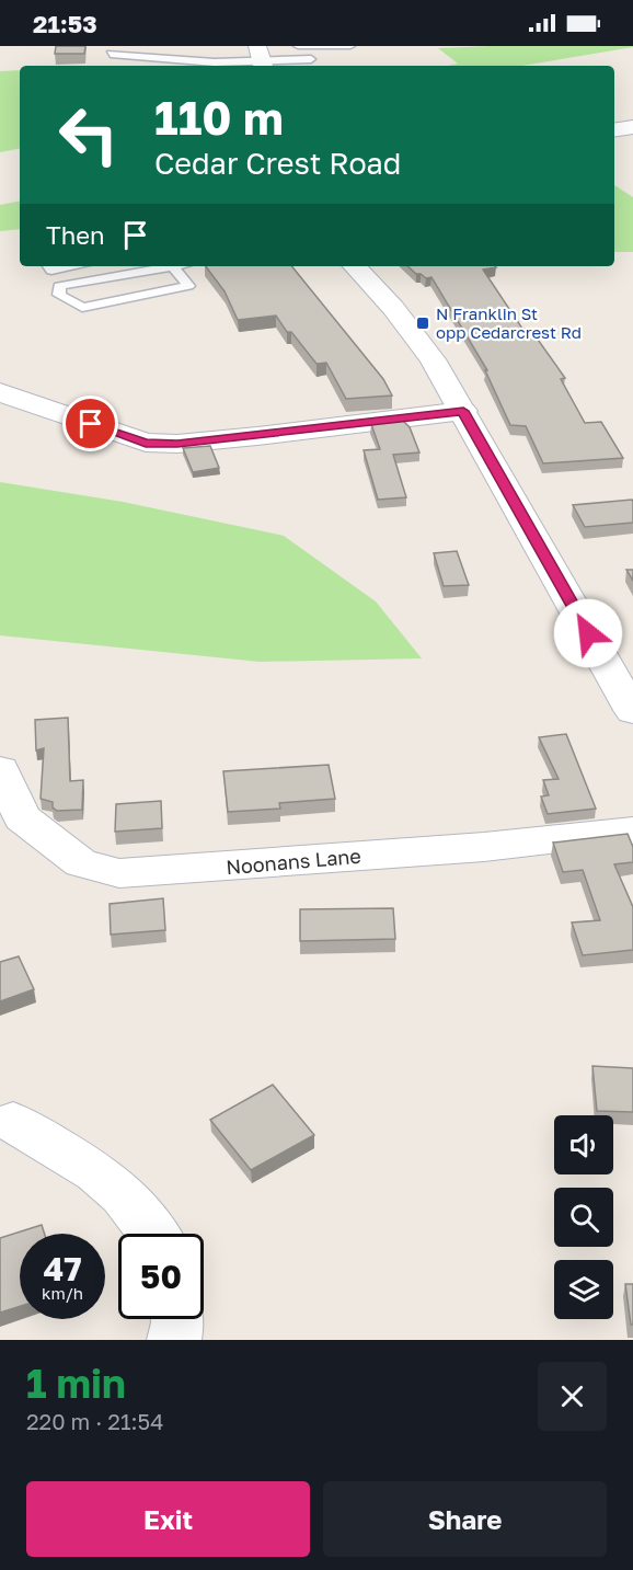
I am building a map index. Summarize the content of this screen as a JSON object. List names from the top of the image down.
{
  "streets": {
    "street": ["Noonans Lane"]
  },
  "places": {
    "transit": ["N Franklin St opp Cedarcrest Rd"]
  },
  "page": {
    "status": "21:53",
    "turn": ["110 m", "Cedar Crest Road"],
    "then": "Then",
    "speed": "47 km/h",
    "limit": "50",
    "heading": ["1 min", "220 m · 21:54"],
    "buttons": ["Exit", "Share"]
  }
}
